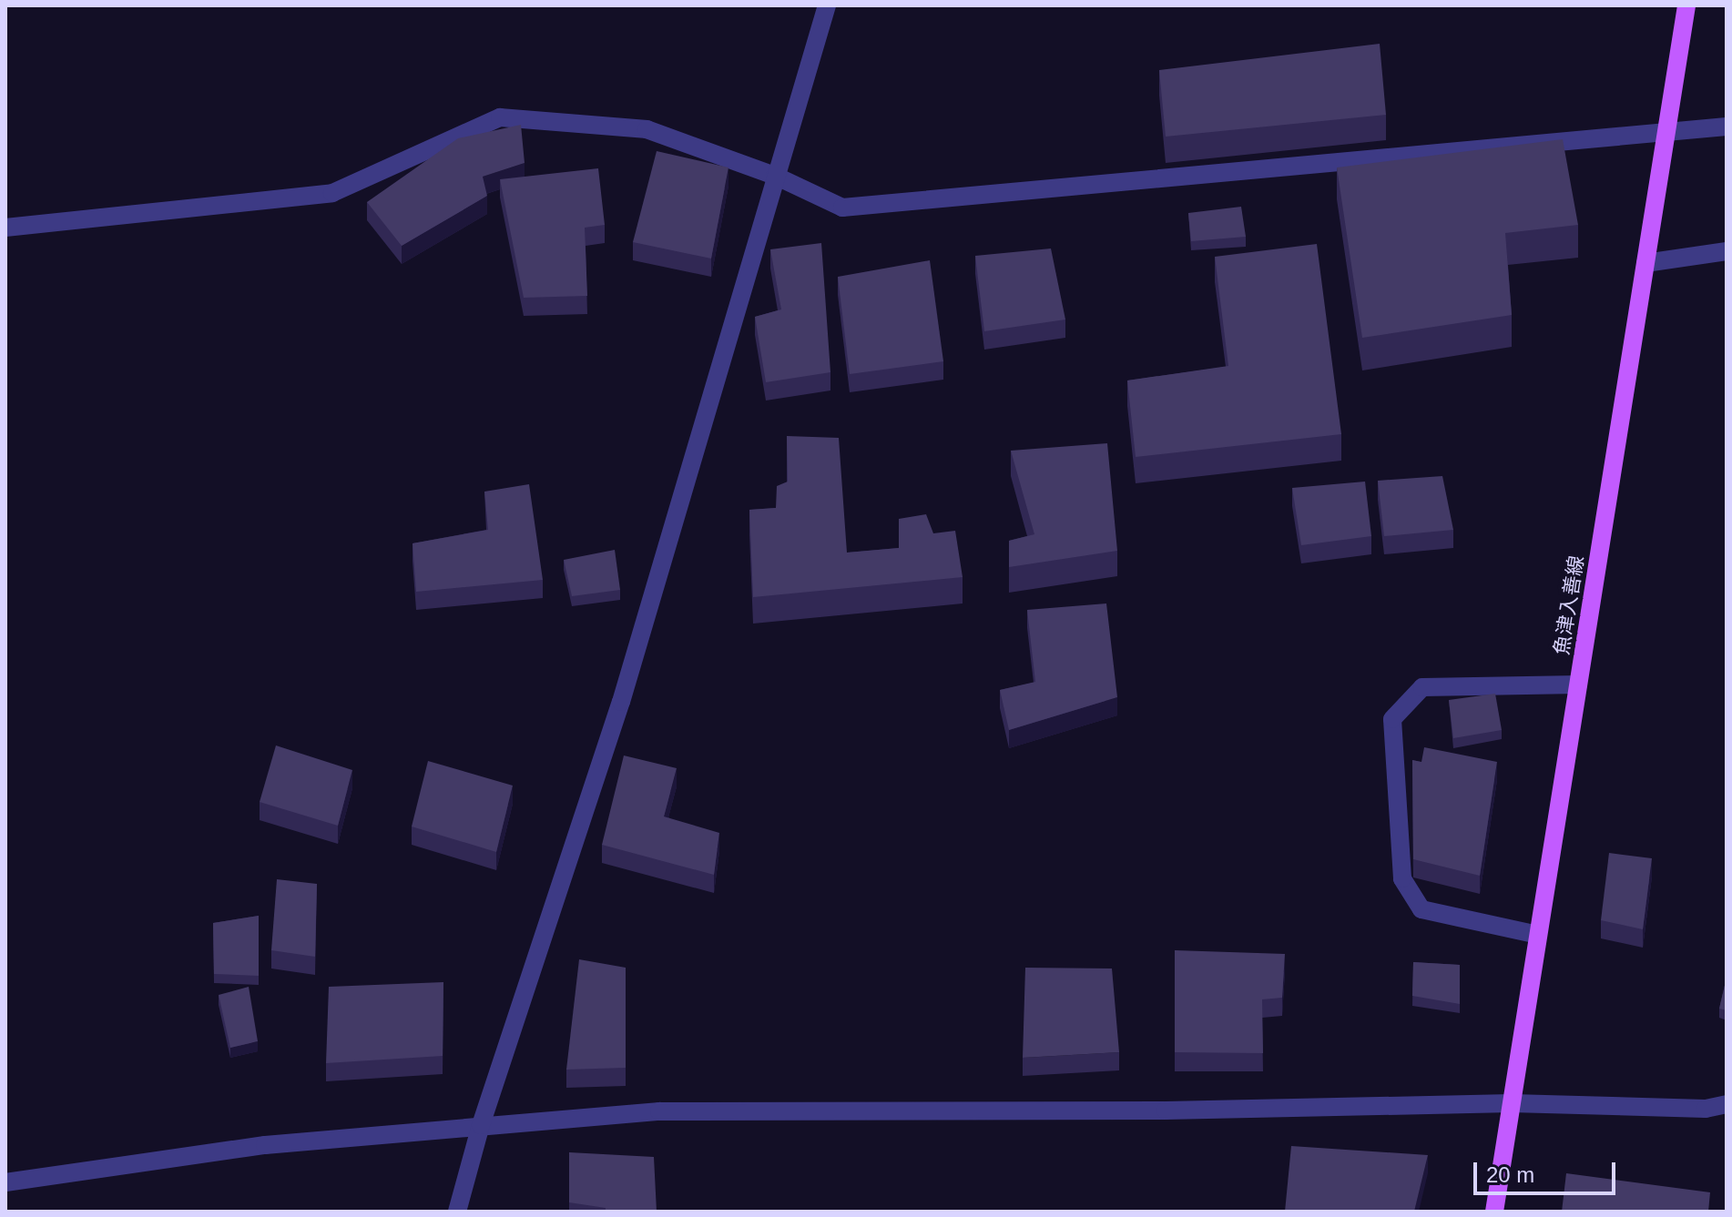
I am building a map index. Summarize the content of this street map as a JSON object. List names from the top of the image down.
{
  "streets": {
    "main road": ["魚津入善線"]
  },
  "scale_bar": "20 m"
}
